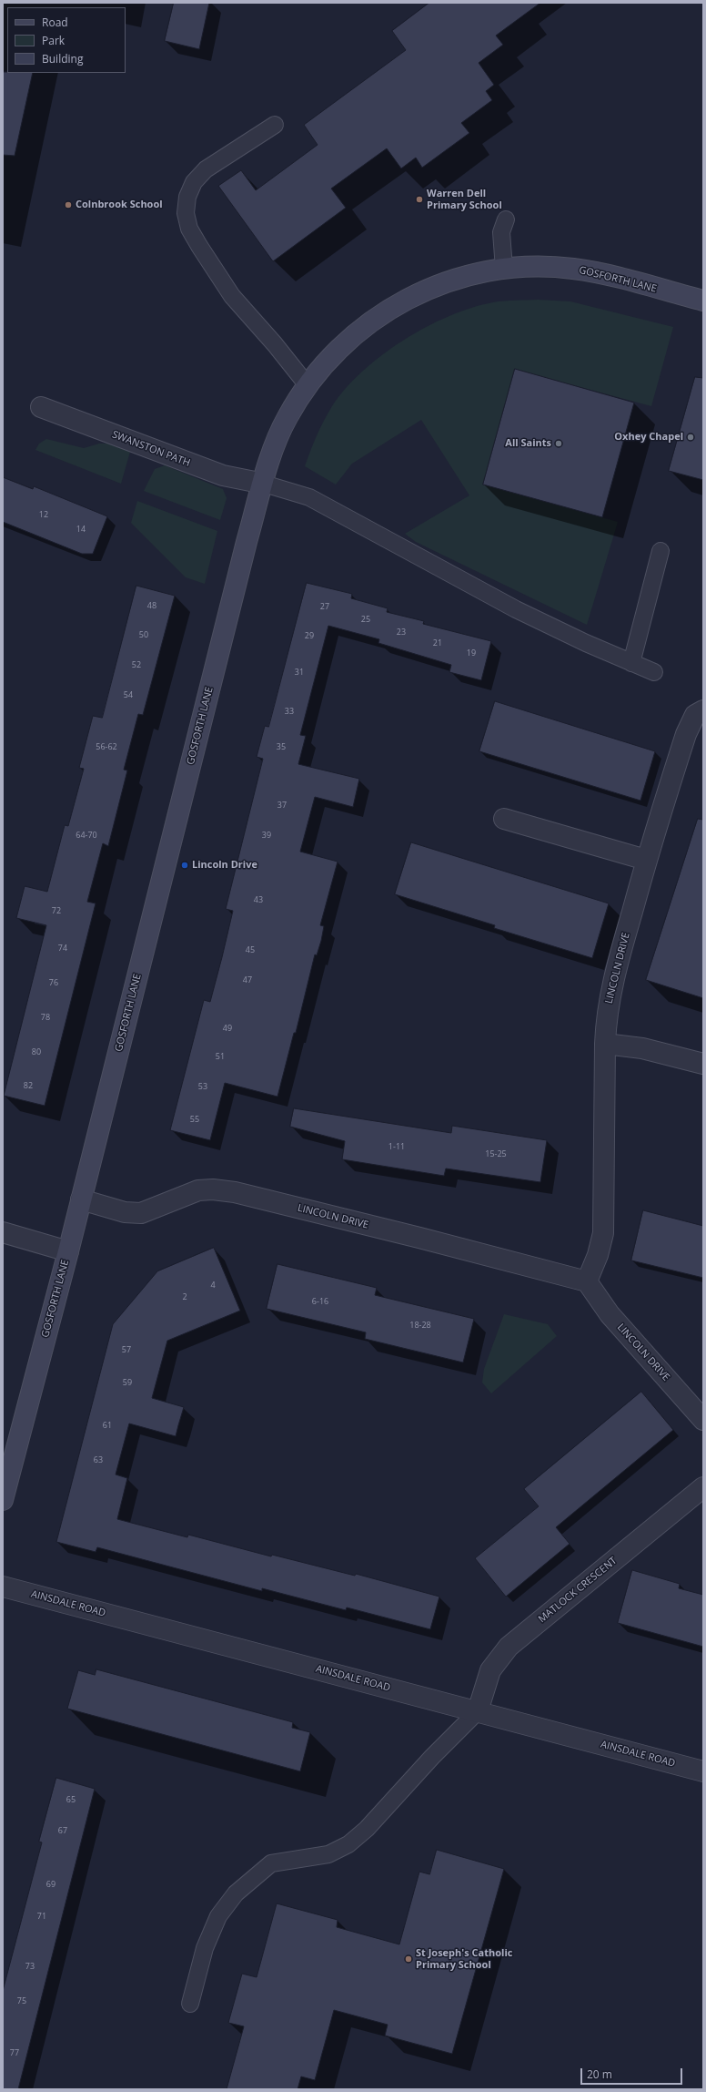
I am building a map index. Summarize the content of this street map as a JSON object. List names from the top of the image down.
{
  "streets": {
    "street": [
      "GOSFORTH LANE",
      "SWANSTON PATH",
      "LINCOLN DRIVE",
      "MATLOCK CRESCENT",
      "AINSDALE ROAD"
    ]
  },
  "crossings": [
    ["GOSFORTH LANE", "SWANSTON PATH"],
    ["GOSFORTH LANE", "LINCOLN DRIVE"],
    ["MATLOCK CRESCENT", "AINSDALE ROAD"]
  ],
  "places": [
    "Warren Dell Primary School",
    "Colnbrook School",
    "Oxhey Chapel",
    "All Saints",
    "Lincoln Drive",
    "St Joseph's Catholic Primary School"
  ],
  "house_numbers": [
    "12",
    "14",
    "48",
    "27",
    "25",
    "23",
    "50",
    "29",
    "21",
    "19",
    "52",
    "31",
    "54",
    "33",
    "56-62",
    "35",
    "37",
    "64-70",
    "39",
    "43",
    "72",
    "74",
    "45",
    "47",
    "76",
    "78",
    "49",
    "80",
    "51",
    "82",
    "53",
    "55",
    "1-11",
    "15-25",
    "4",
    "2",
    "6-16",
    "18-28",
    "57",
    "59",
    "61",
    "63",
    "65",
    "67",
    "69",
    "71",
    "73",
    "75",
    "77"
  ],
  "legend": ["Road", "Park", "Building"],
  "scale_bar": "20 m"
}
